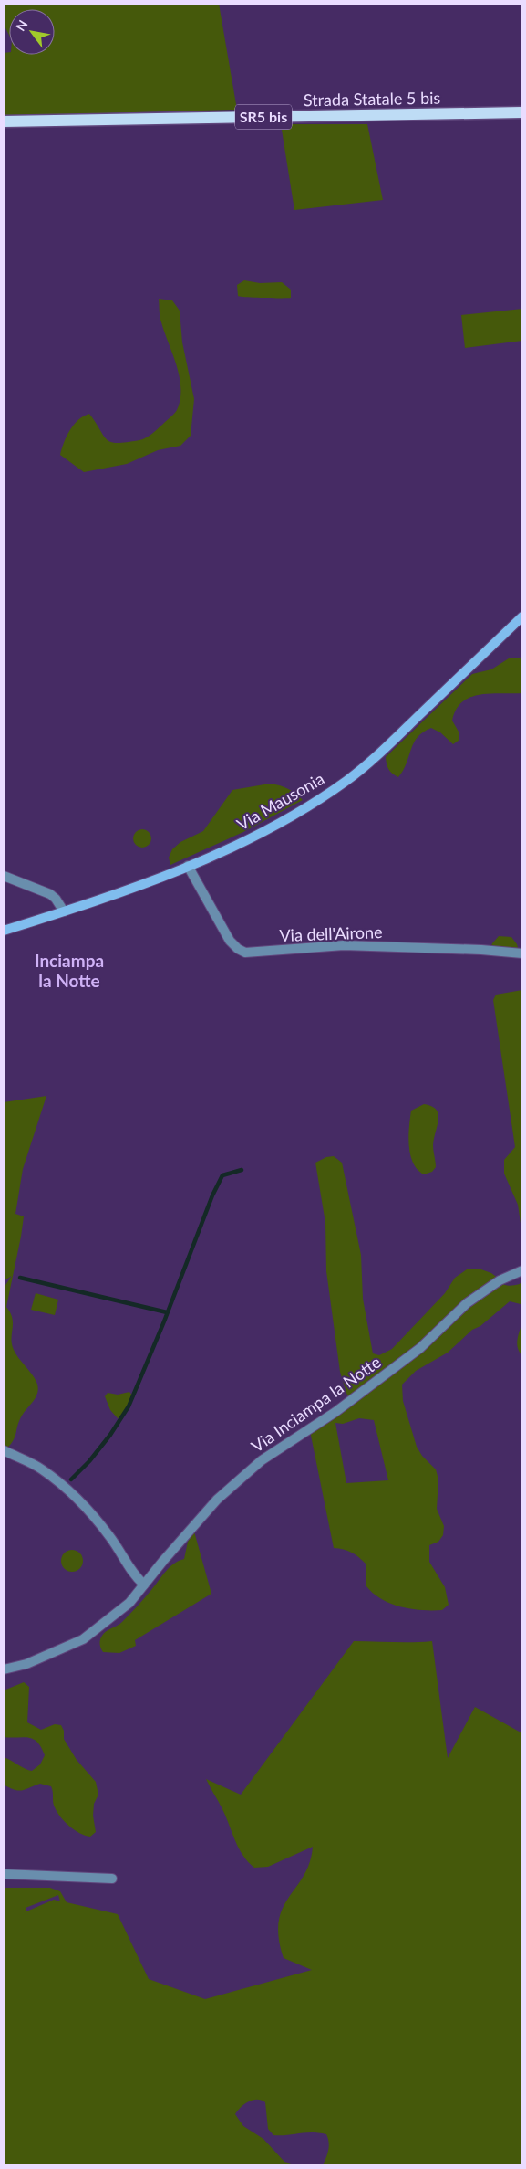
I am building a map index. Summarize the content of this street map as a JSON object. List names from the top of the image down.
{
  "streets": {
    "main road": ["Strada Statale 5 bis", "SR5 bis", "Via Mausonia"],
    "street": ["Via dell'Airone", "Via Inciampa la Notte"]
  },
  "crossings": [
    ["Via Mausonia", "Via dell'Airone"]
  ],
  "districts": ["Inciampa la Notte"],
  "north": "top left"
}
